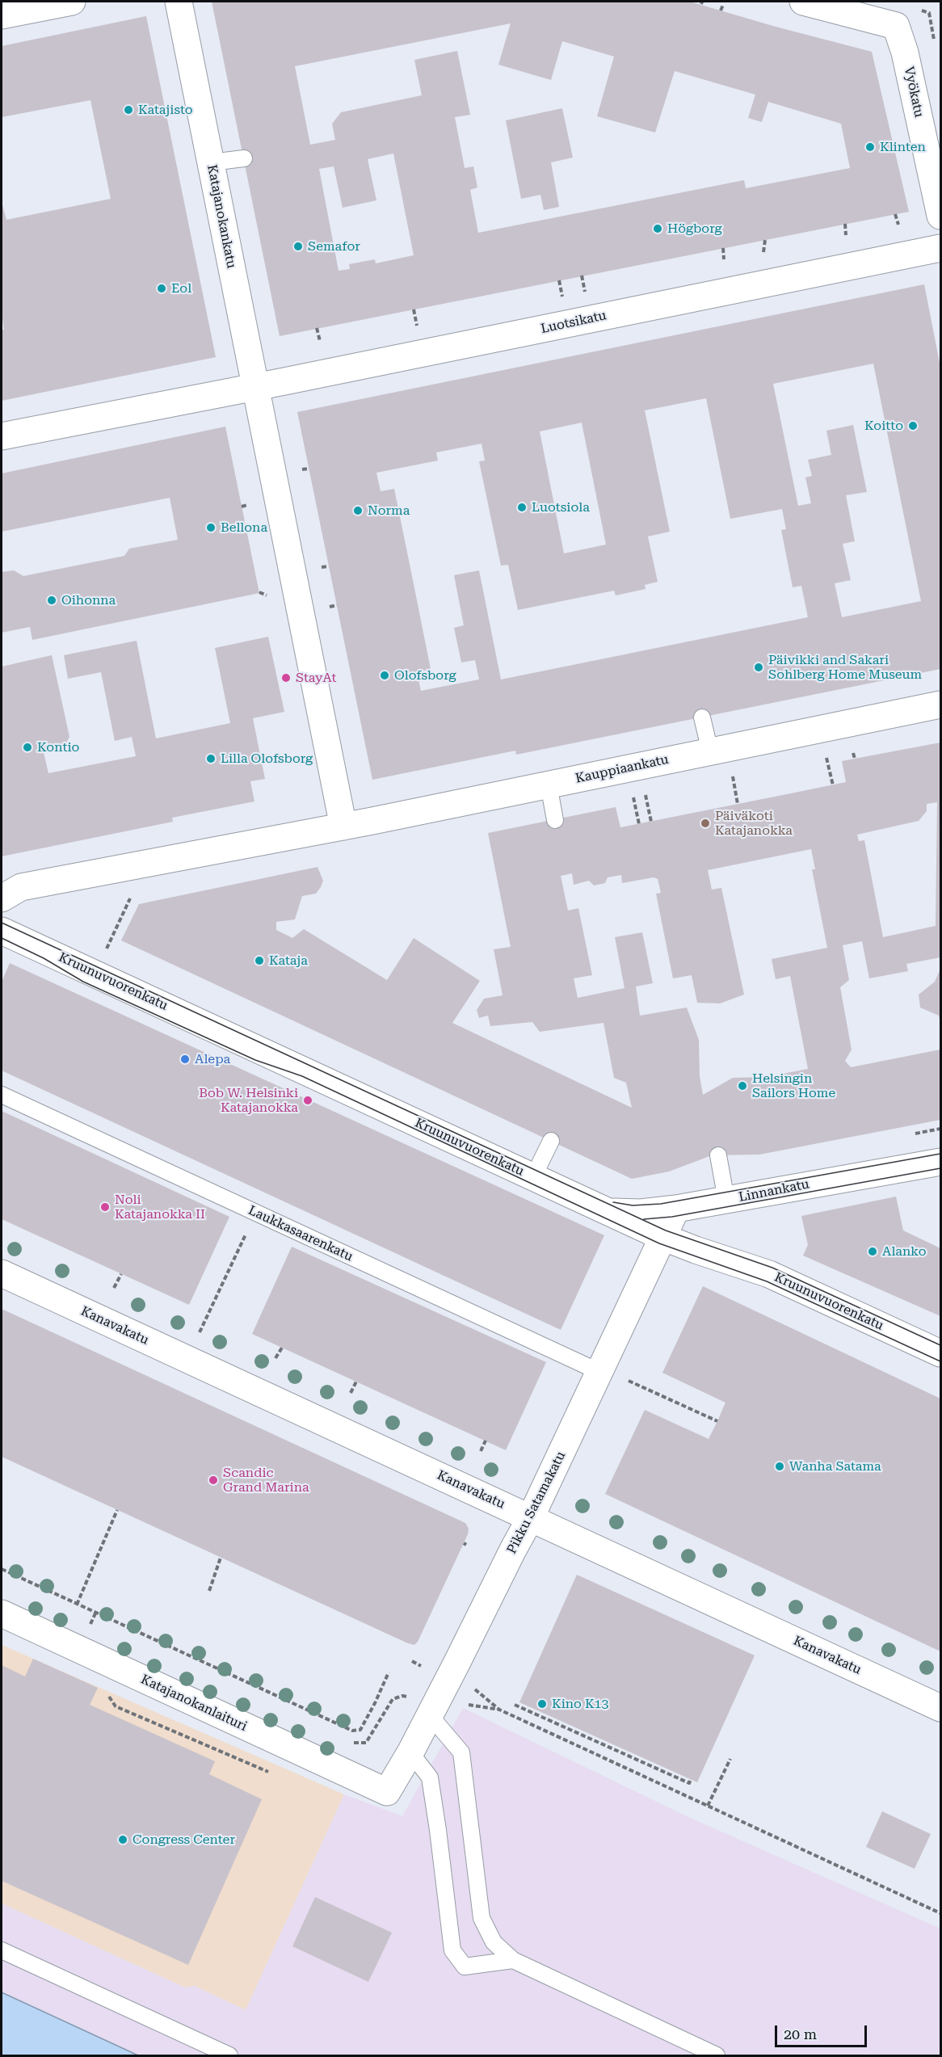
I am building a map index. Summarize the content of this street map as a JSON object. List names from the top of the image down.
{
  "streets": {
    "street": [
      "Vyökatu",
      "Katajanokankatu",
      "Luotsikatu",
      "Kauppiaankatu",
      "Kruunuvuorenkatu",
      "Linnankatu",
      "Kanavakatu",
      "Pikku Satamakatu",
      "Katajanokanlaituri"
    ],
    "lane": ["Laukkasaarenkatu"]
  },
  "crossings": [
    ["Katajanokankatu", "Luotsikatu"],
    ["Katajanokankatu", "Kauppiaankatu"],
    ["Kruunuvuorenkatu", "Linnankatu"],
    ["Kruunuvuorenkatu", "Pikku Satamakatu"],
    ["Linnankatu", "Pikku Satamakatu"],
    ["Laukkasaarenkatu", "Pikku Satamakatu"],
    ["Kanavakatu", "Pikku Satamakatu"],
    ["Pikku Satamakatu", "Katajanokanlaituri"]
  ],
  "places": [
    "Katajisto",
    "Klinten",
    "Högborg",
    "Semafor",
    "Eol",
    "Koitto",
    "Luotsiola",
    "Norma",
    "Bellona",
    "Oihonna",
    "Päivikki and Sakari Sohlberg Home Museum",
    "Olofsborg",
    "StayAt",
    "Kontio",
    "Lilla Olofsborg",
    "Päiväkoti Katajanokka",
    "Kataja",
    "Alepa",
    "Helsingin Sailors Home",
    "Bob W. Helsinki Katajanokka",
    "Noli Katajanokka II",
    "Alanko",
    "Wanha Satama",
    "Scandic Grand Marina",
    "Kino K13",
    "Congress Center"
  ],
  "scale_bar": "20 m"
}
